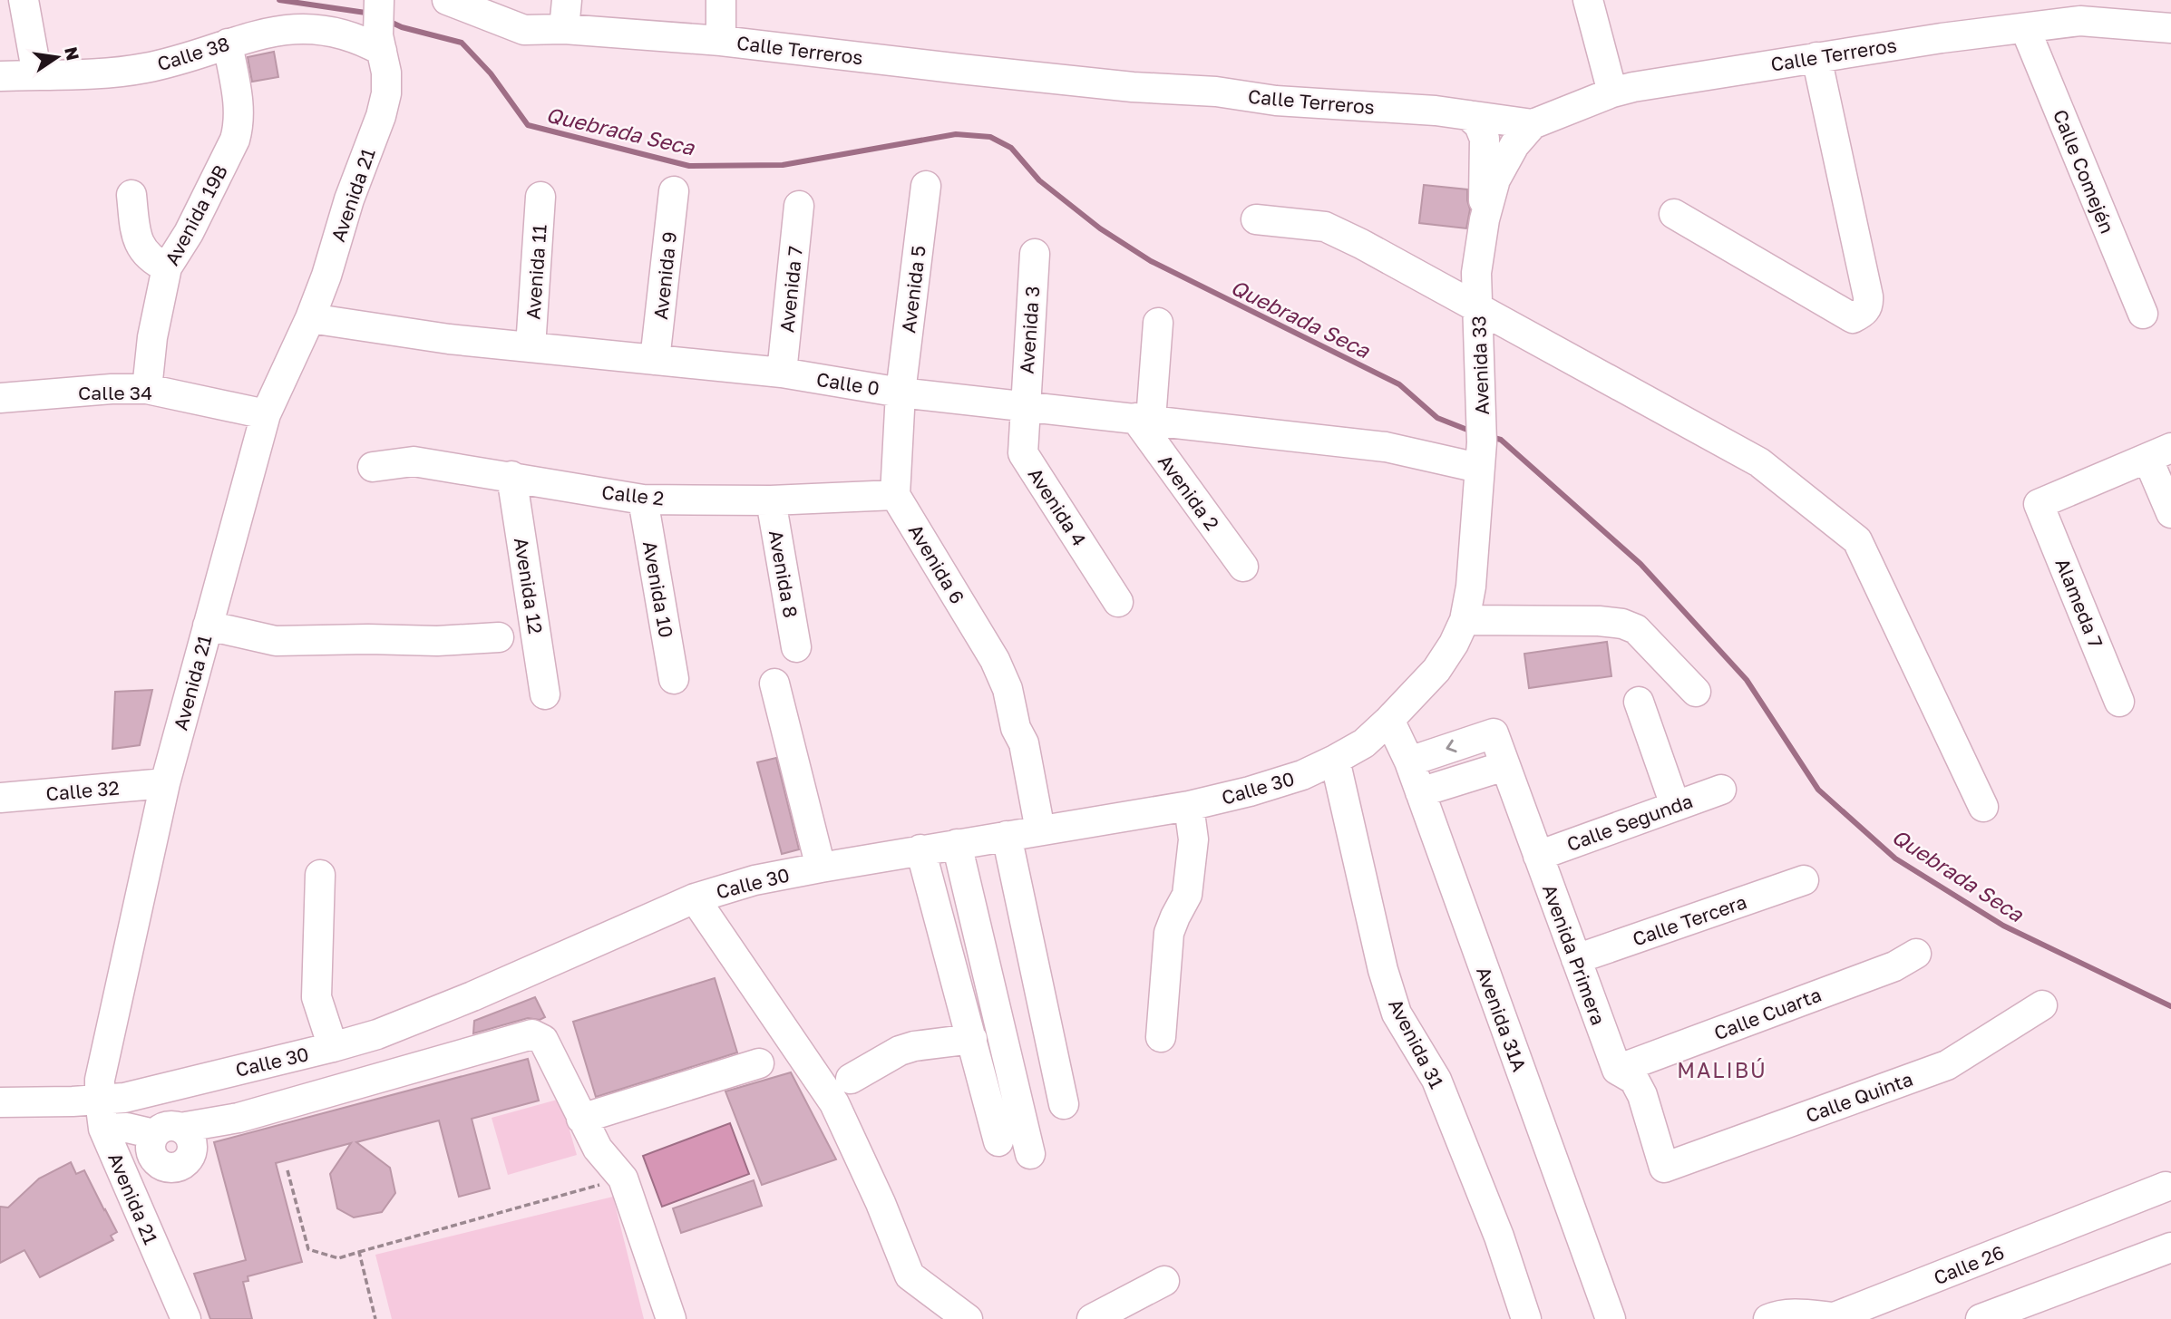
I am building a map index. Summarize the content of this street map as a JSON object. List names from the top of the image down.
{
  "streets": {
    "street": [
      "Calle Terreros",
      "Calle 38",
      "Calle Comején",
      "Avenida 21",
      "Avenida 19B",
      "Avenida 11",
      "Avenida 9",
      "Avenida 7",
      "Avenida 5",
      "Avenida 3",
      "Avenida 33",
      "Calle 0",
      "Calle 34",
      "Avenida 2",
      "Calle 2",
      "Avenida 4",
      "Avenida 6",
      "Avenida 8",
      "Avenida 12",
      "Avenida 10",
      "Alameda 7",
      "Calle 30",
      "Calle 32",
      "Calle Segunda",
      "Calle Tercera",
      "Avenida Primera",
      "Calle Cuarta",
      "Avenida 31A",
      "Avenida 31",
      "Calle Quinta",
      "Calle 26"
    ]
  },
  "crossings": [
    ["Calle Terreros", "Calle Comején"],
    ["Calle Terreros", "Avenida 33"],
    ["Calle 38", "Avenida 21"],
    ["Calle 38", "Avenida 19B"],
    ["Avenida 21", "Calle 0"],
    ["Avenida 21", "Calle 34"],
    ["Avenida 21", "Calle 30"],
    ["Avenida 21", "Calle 32"],
    ["Avenida 19B", "Calle 34"],
    ["Avenida 11", "Calle 0"],
    ["Avenida 9", "Calle 0"],
    ["Avenida 7", "Calle 0"],
    ["Avenida 5", "Calle 0"],
    ["Avenida 3", "Calle 0"],
    ["Avenida 3", "Avenida 4"],
    ["Avenida 33", "Calle 0"],
    ["Avenida 33", "Calle 30"],
    ["Calle 0", "Avenida 2"],
    ["Calle 0", "Avenida 4"],
    ["Calle 2", "Avenida 6"],
    ["Calle 2", "Avenida 8"],
    ["Calle 2", "Avenida 12"],
    ["Calle 2", "Avenida 10"],
    ["Avenida 6", "Calle 30"],
    ["Calle 30", "Avenida 31A"],
    ["Calle 30", "Avenida 31"],
    ["Calle Segunda", "Avenida Primera"],
    ["Calle Tercera", "Avenida Primera"],
    ["Avenida Primera", "Calle Cuarta"],
    ["Avenida Primera", "Avenida 31A"],
    ["Avenida Primera", "Calle Quinta"]
  ],
  "districts": ["MALIBÚ"],
  "water": ["Quebrada Seca"],
  "north": "right"
}
